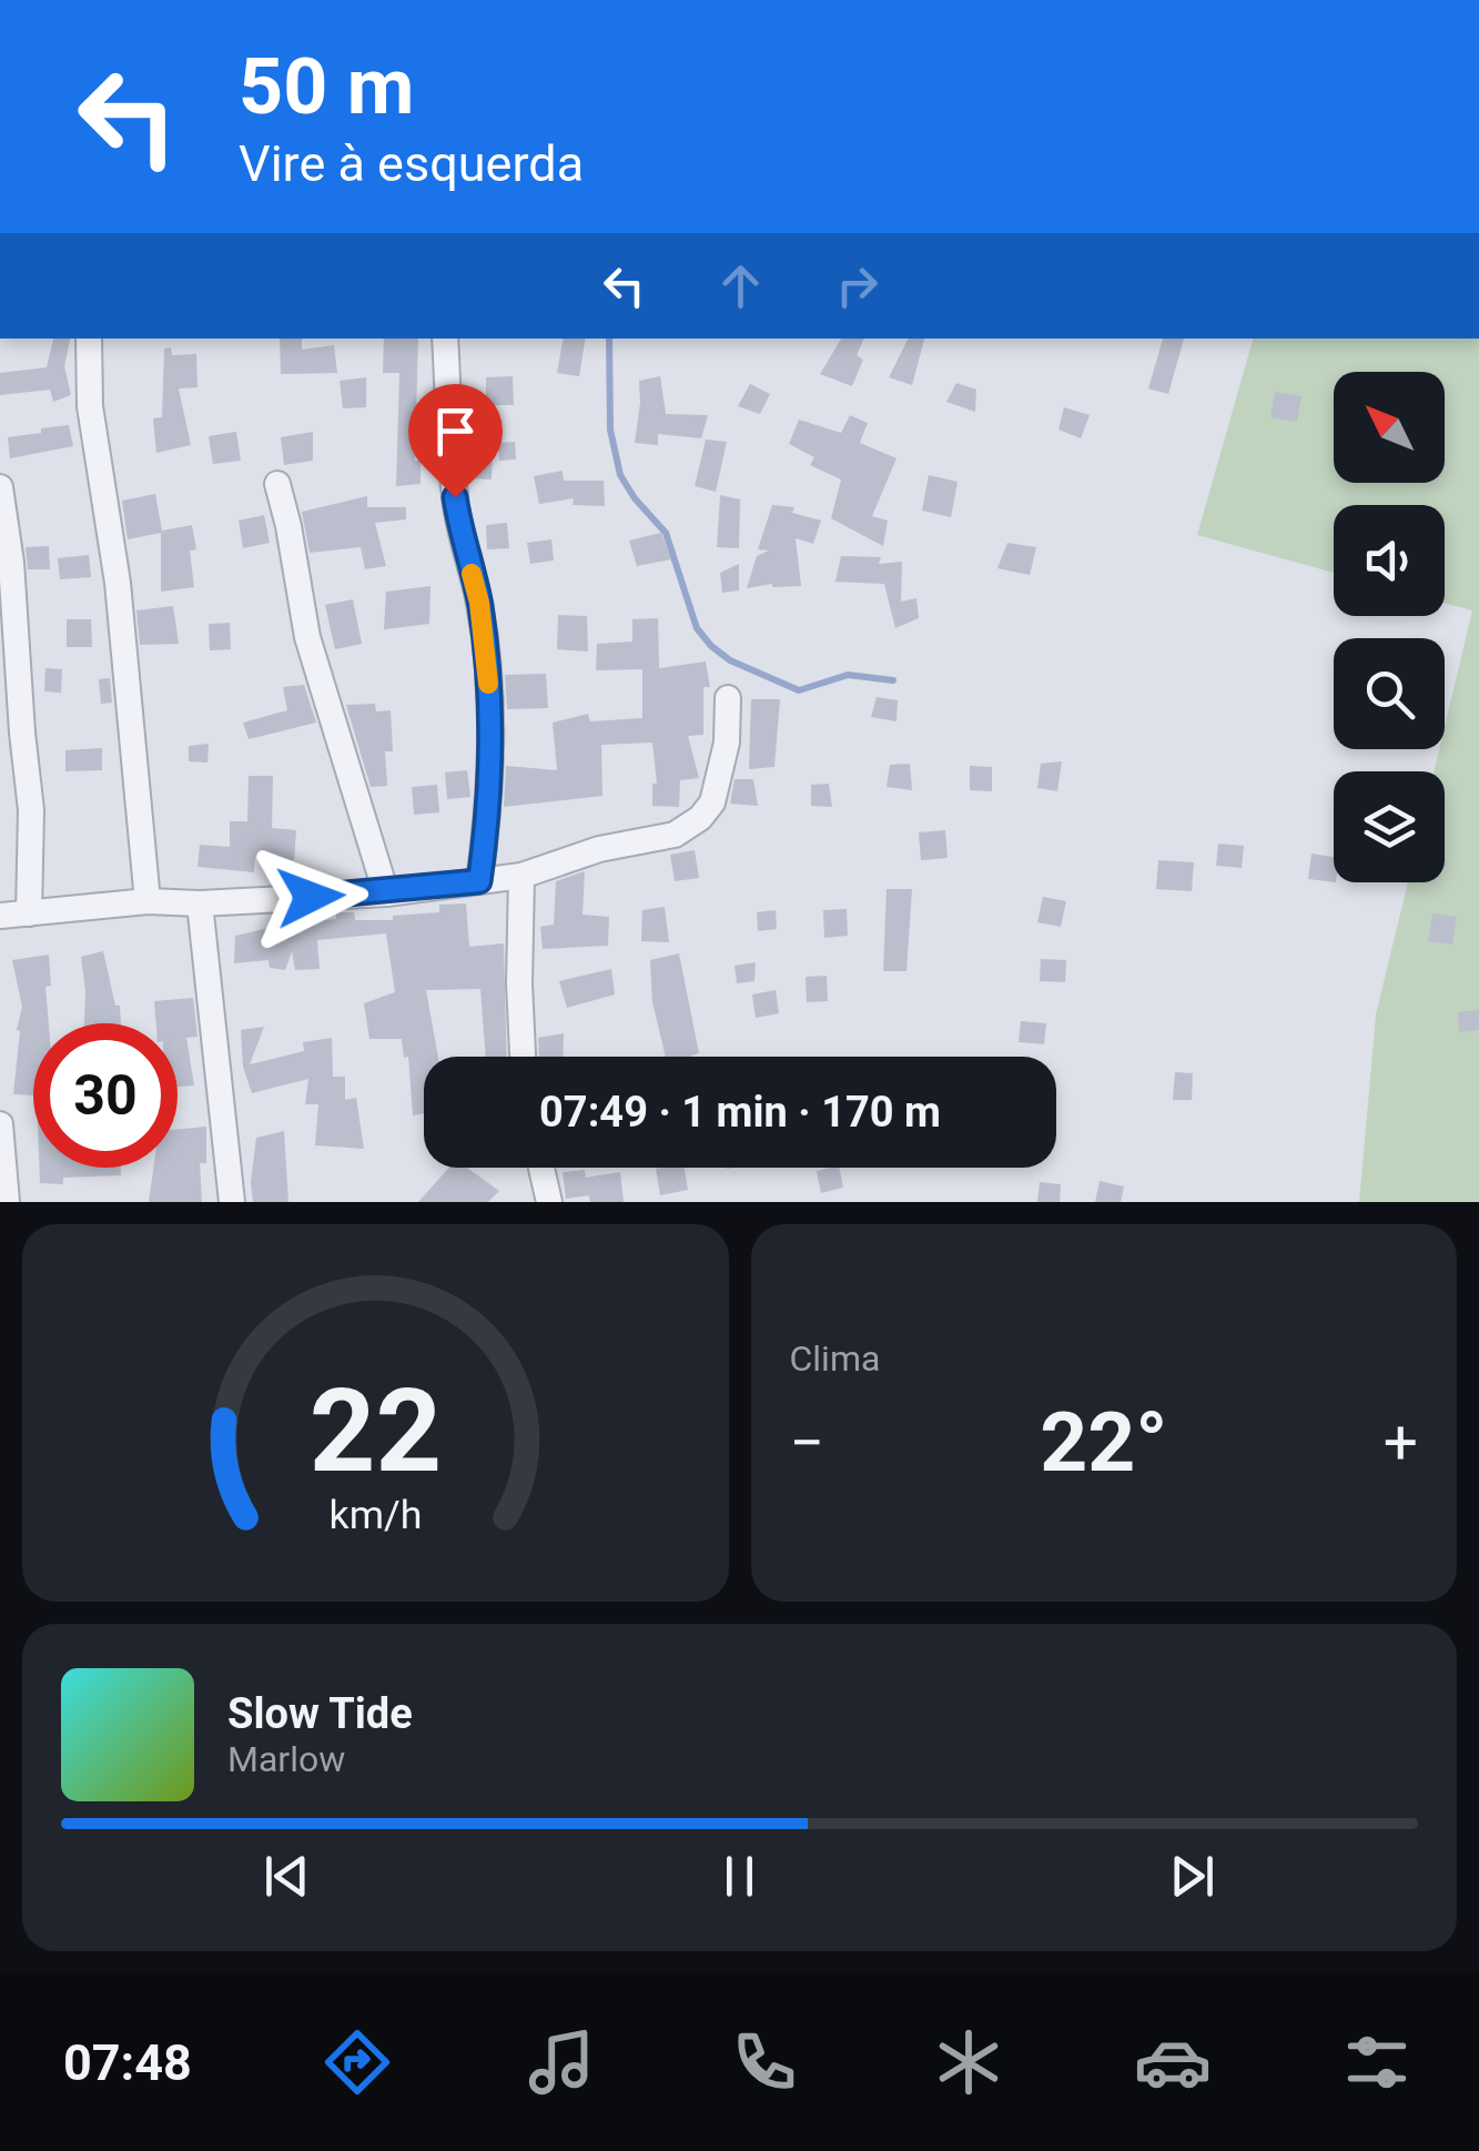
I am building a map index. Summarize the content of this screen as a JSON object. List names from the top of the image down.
{
  "north": "top left",
  "page": {
    "turn": ["50 m", "Vire à esquerda"],
    "limit": "30",
    "trip": "07:49 · 1 min · 170 m",
    "tile": "Clima",
    "heat": ["−", "22°", "+"],
    "song": ["Slow Tide", "Marlow"],
    "tabs": "07:48",
    "gauge": ["22", "km/h"]
  }
}
